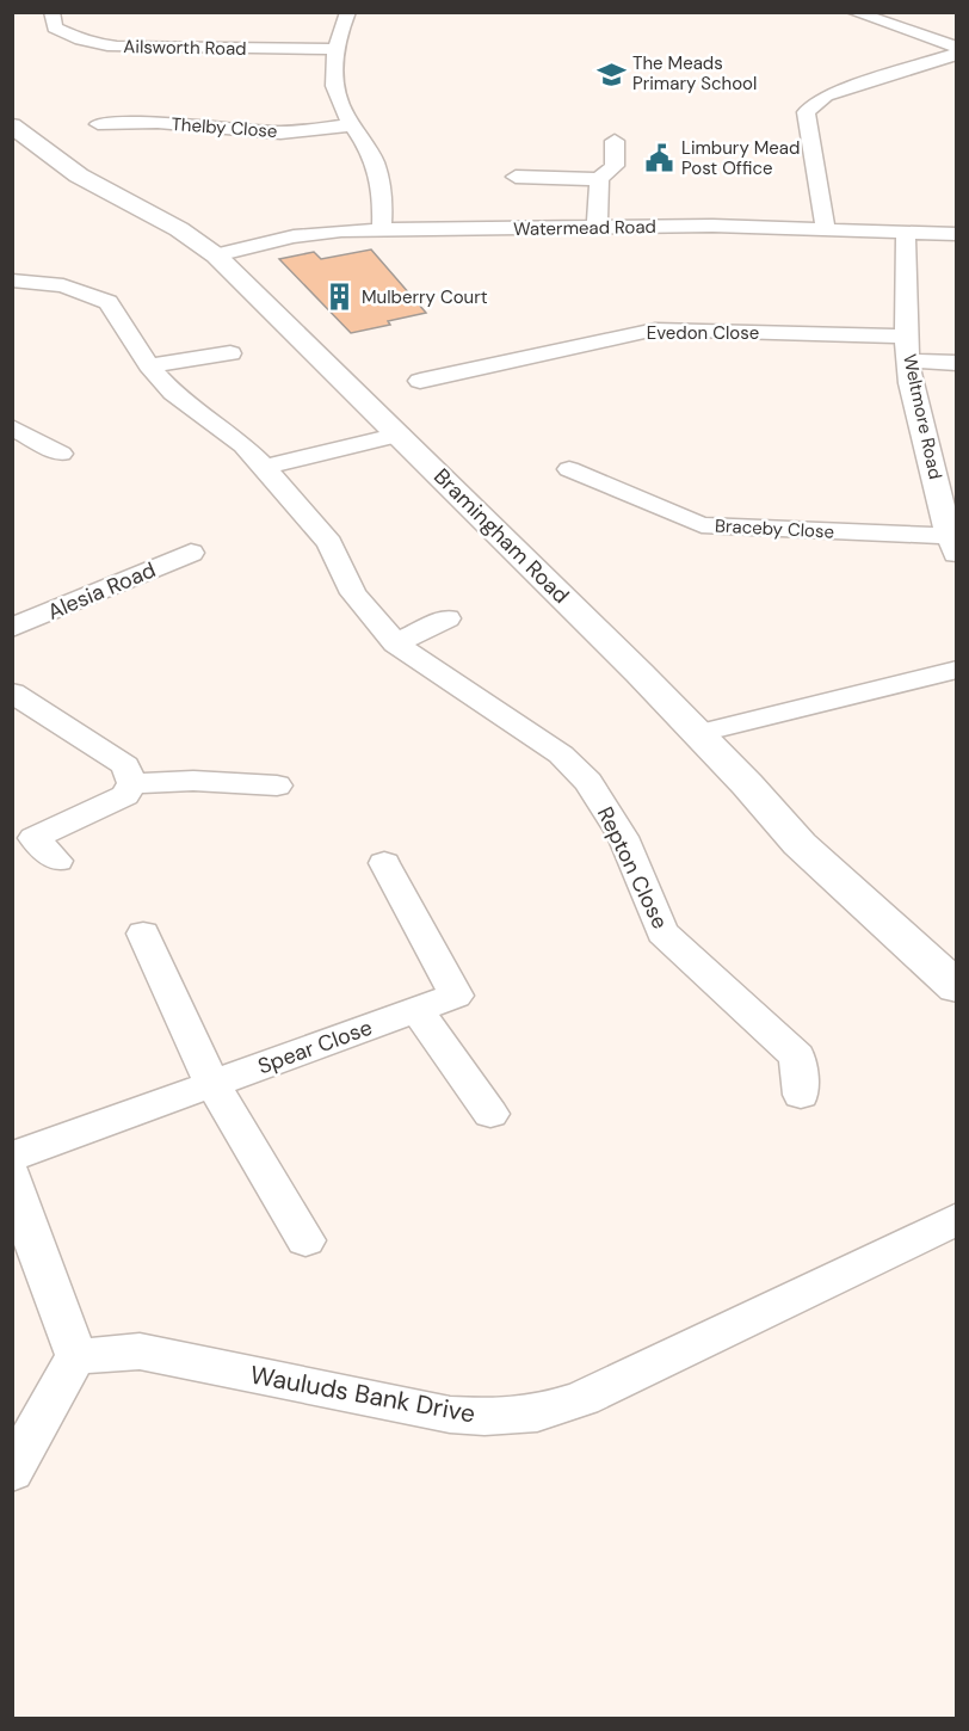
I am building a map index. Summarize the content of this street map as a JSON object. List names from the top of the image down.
{
  "streets": {
    "street": [
      "Ailsworth Road",
      "Thelby Close",
      "Watermead Road",
      "Evedon Close",
      "Weltmore Road",
      "Braceby Close",
      "Bramingham Road",
      "Alesia Road",
      "Repton Close",
      "Spear Close",
      "Wauluds Bank Drive"
    ]
  },
  "crossings": [
    ["Watermead Road", "Weltmore Road"],
    ["Watermead Road", "Bramingham Road"],
    ["Evedon Close", "Weltmore Road"],
    ["Weltmore Road", "Braceby Close"]
  ],
  "places": {
    "school or university": ["The Meads Primary School"],
    "public building": ["Limbury Mead Post Office"],
    "building": ["Mulberry Court"]
  }
}
